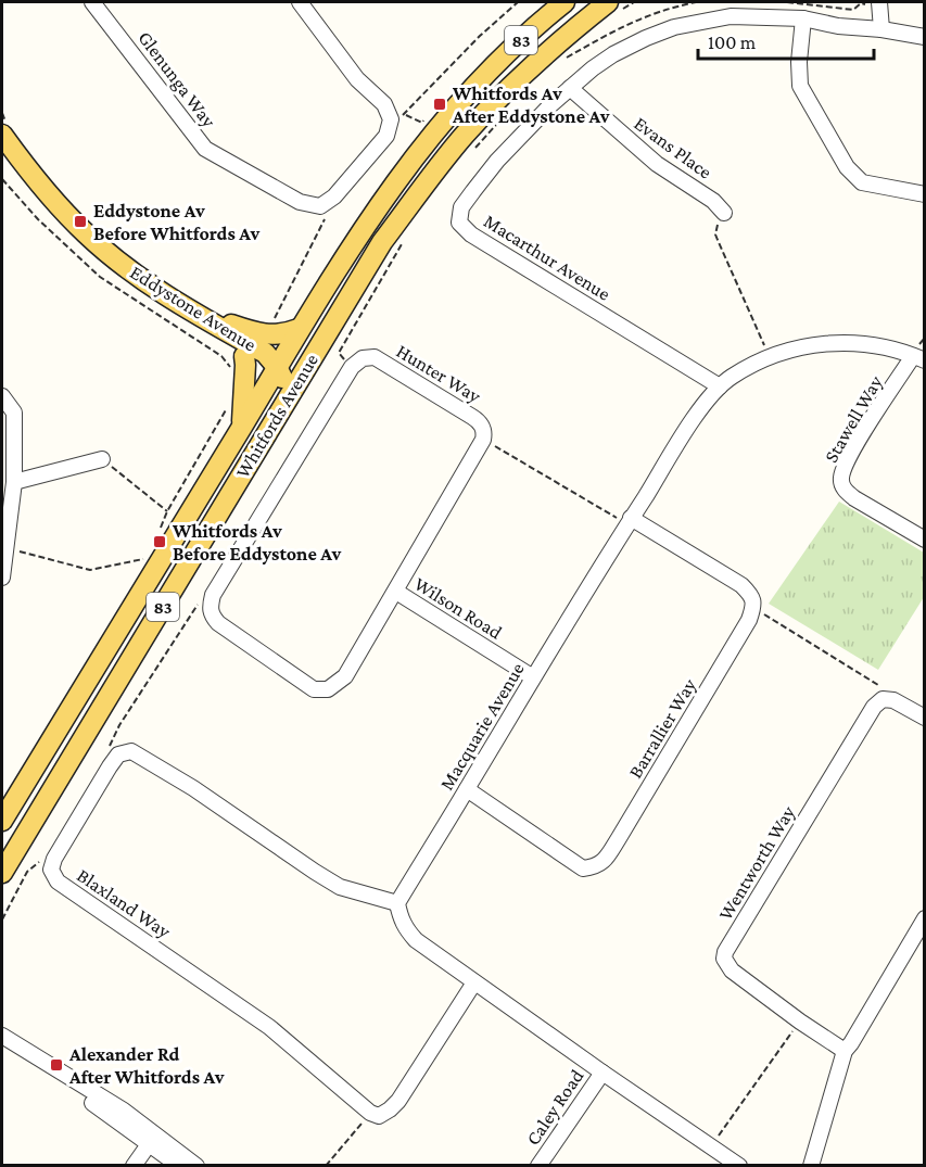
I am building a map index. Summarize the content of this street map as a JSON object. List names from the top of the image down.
{
  "streets": {
    "main road": ["83", "Eddystone Avenue", "Whitfords Avenue"],
    "street": [
      "Glenunga Way",
      "Evans Place",
      "Macarthur Avenue",
      "Hunter Way",
      "Stawell Way",
      "Wilson Road",
      "Macquarie Avenue",
      "Barrallier Way",
      "Wentworth Way",
      "Blaxland Way",
      "Caley Road"
    ]
  },
  "crossings": [
    ["Evans Place", "Macarthur Avenue"],
    ["Macarthur Avenue", "Macquarie Avenue"],
    ["Eddystone Avenue", "Whitfords Avenue"],
    ["Hunter Way", "Wilson Road"],
    ["Stawell Way", "Macquarie Avenue"],
    ["Wilson Road", "Macquarie Avenue"],
    ["Macquarie Avenue", "Barrallier Way"],
    ["Macquarie Avenue", "Blaxland Way"]
  ],
  "places": {
    "transit": [
      "Whitfords Av After Eddystone Av",
      "Eddystone Av Before Whitfords Av",
      "Whitfords Av Before Eddystone Av",
      "Alexander Rd After Whitfords Av"
    ]
  },
  "scale_bar": "100 m"
}
